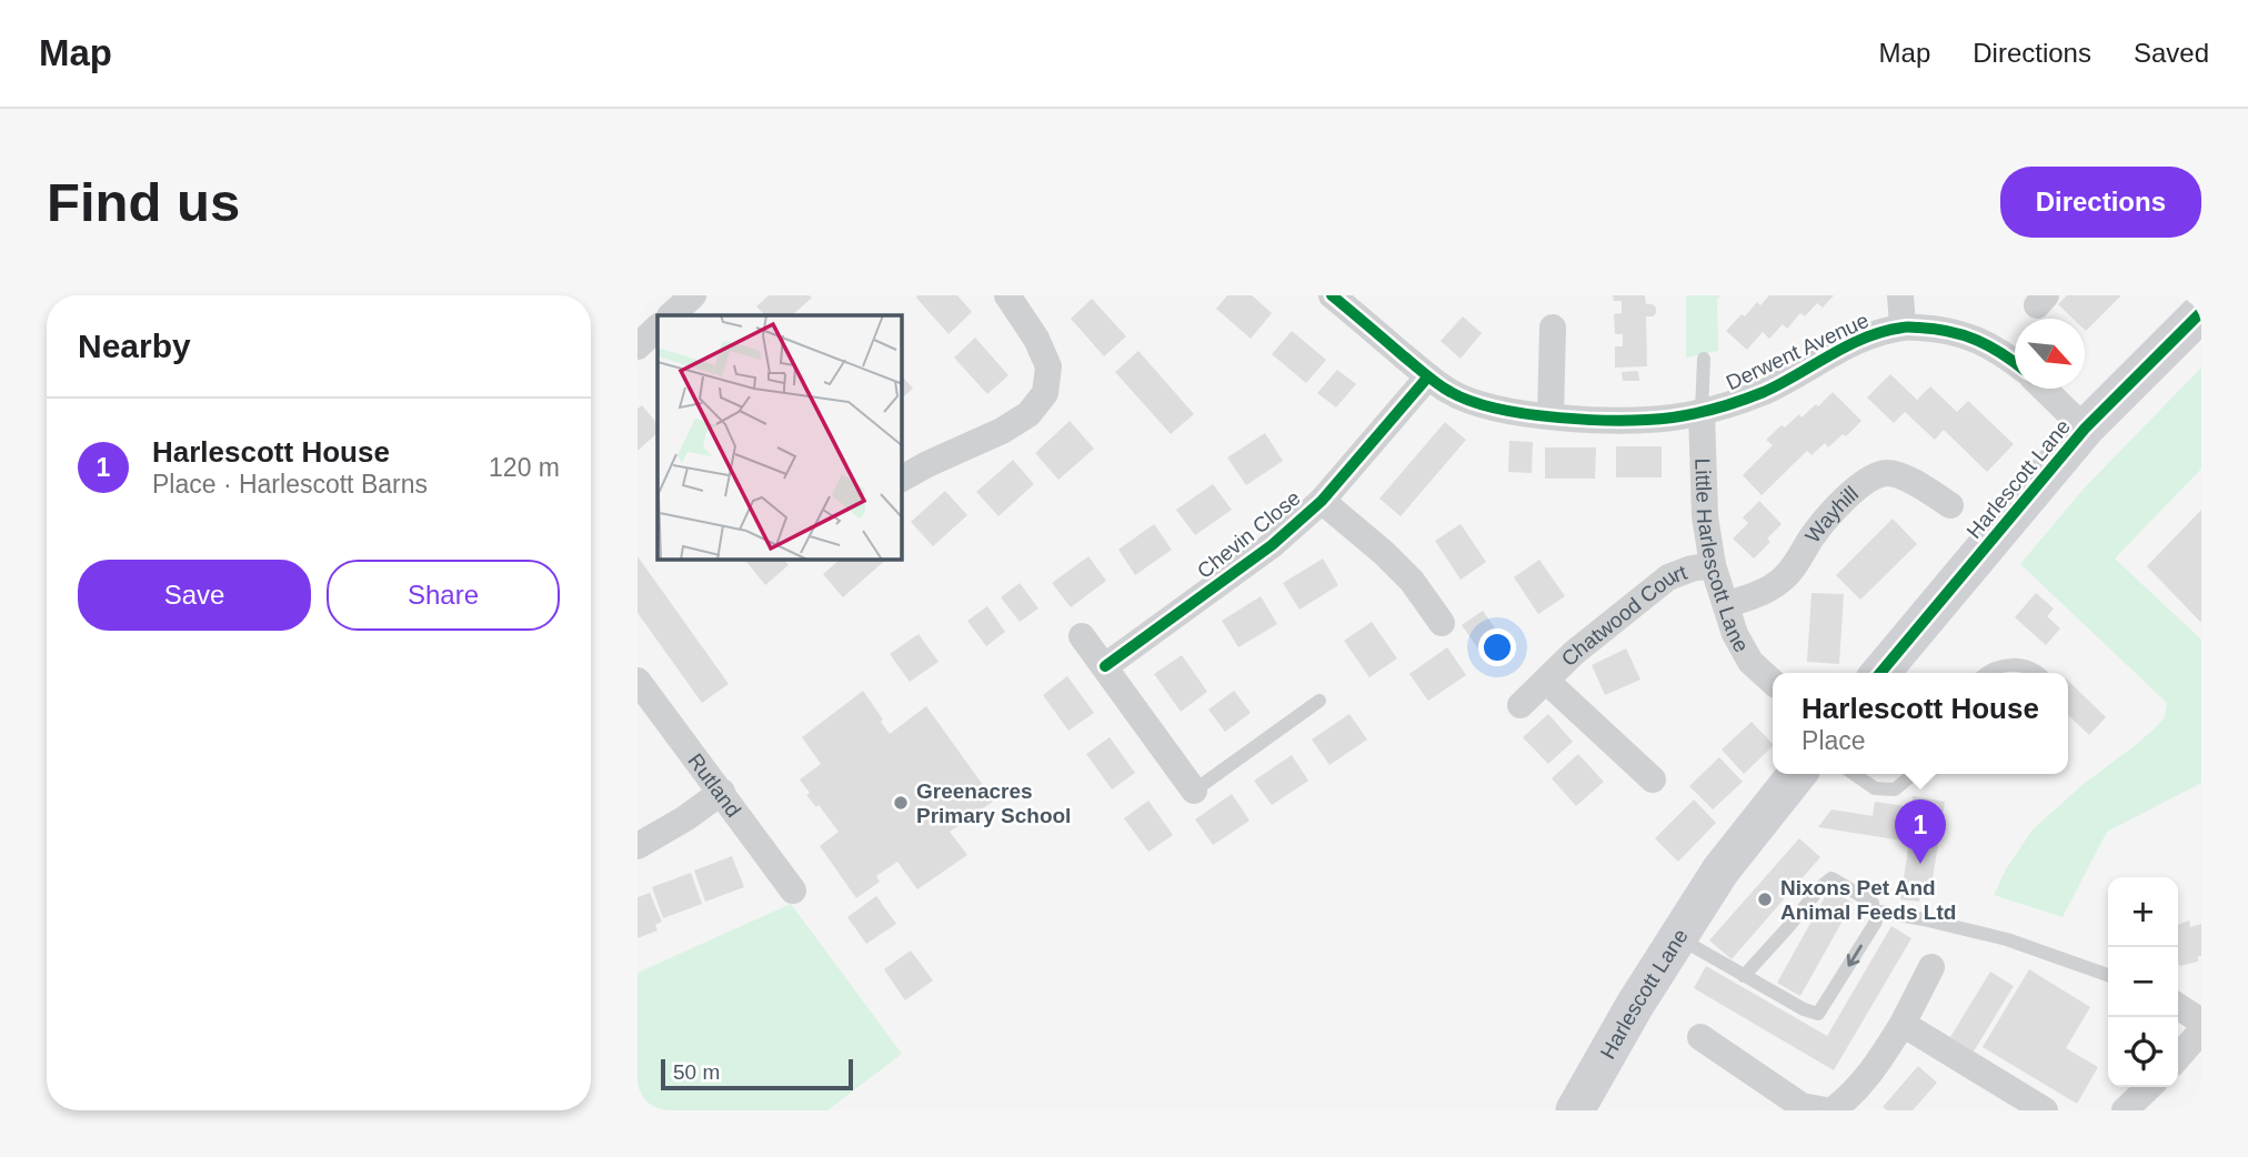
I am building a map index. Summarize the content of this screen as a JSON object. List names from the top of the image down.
{
  "streets": {
    "street": [
      "Derwent Avenue",
      "Harlescott Lane",
      "Wayhill",
      "Chevin Close",
      "Little Harlescott Lane",
      "Chatwood Court",
      "Rutland"
    ]
  },
  "crossings": [
    ["Derwent Avenue", "Chevin Close"],
    ["Derwent Avenue", "Little Harlescott Lane"],
    ["Wayhill", "Little Harlescott Lane"],
    ["Little Harlescott Lane", "Chatwood Court"]
  ],
  "places": ["Greenacres Primary School", "Nixons Pet And Animal Feeds Ltd"],
  "scale_bar": "50 m",
  "north": "bottom right",
  "page": {
    "header": "Map",
    "nav": ["Map", "Directions", "Saved"],
    "buttons": [
      "Directions",
      ["Save", "Share"]
    ],
    "title": "Find us",
    "heading": "Nearby",
    "list": [
      {
        "mark": "1",
        "name": "Harlescott House",
        "note": "Place · Harlescott Barns",
        "value": "120 m"
      }
    ],
    "popup": ["Harlescott House", "Place"],
    "pins": "1",
    "map_buttons": ["+", "−"],
    "scale": "50 m"
  }
}
